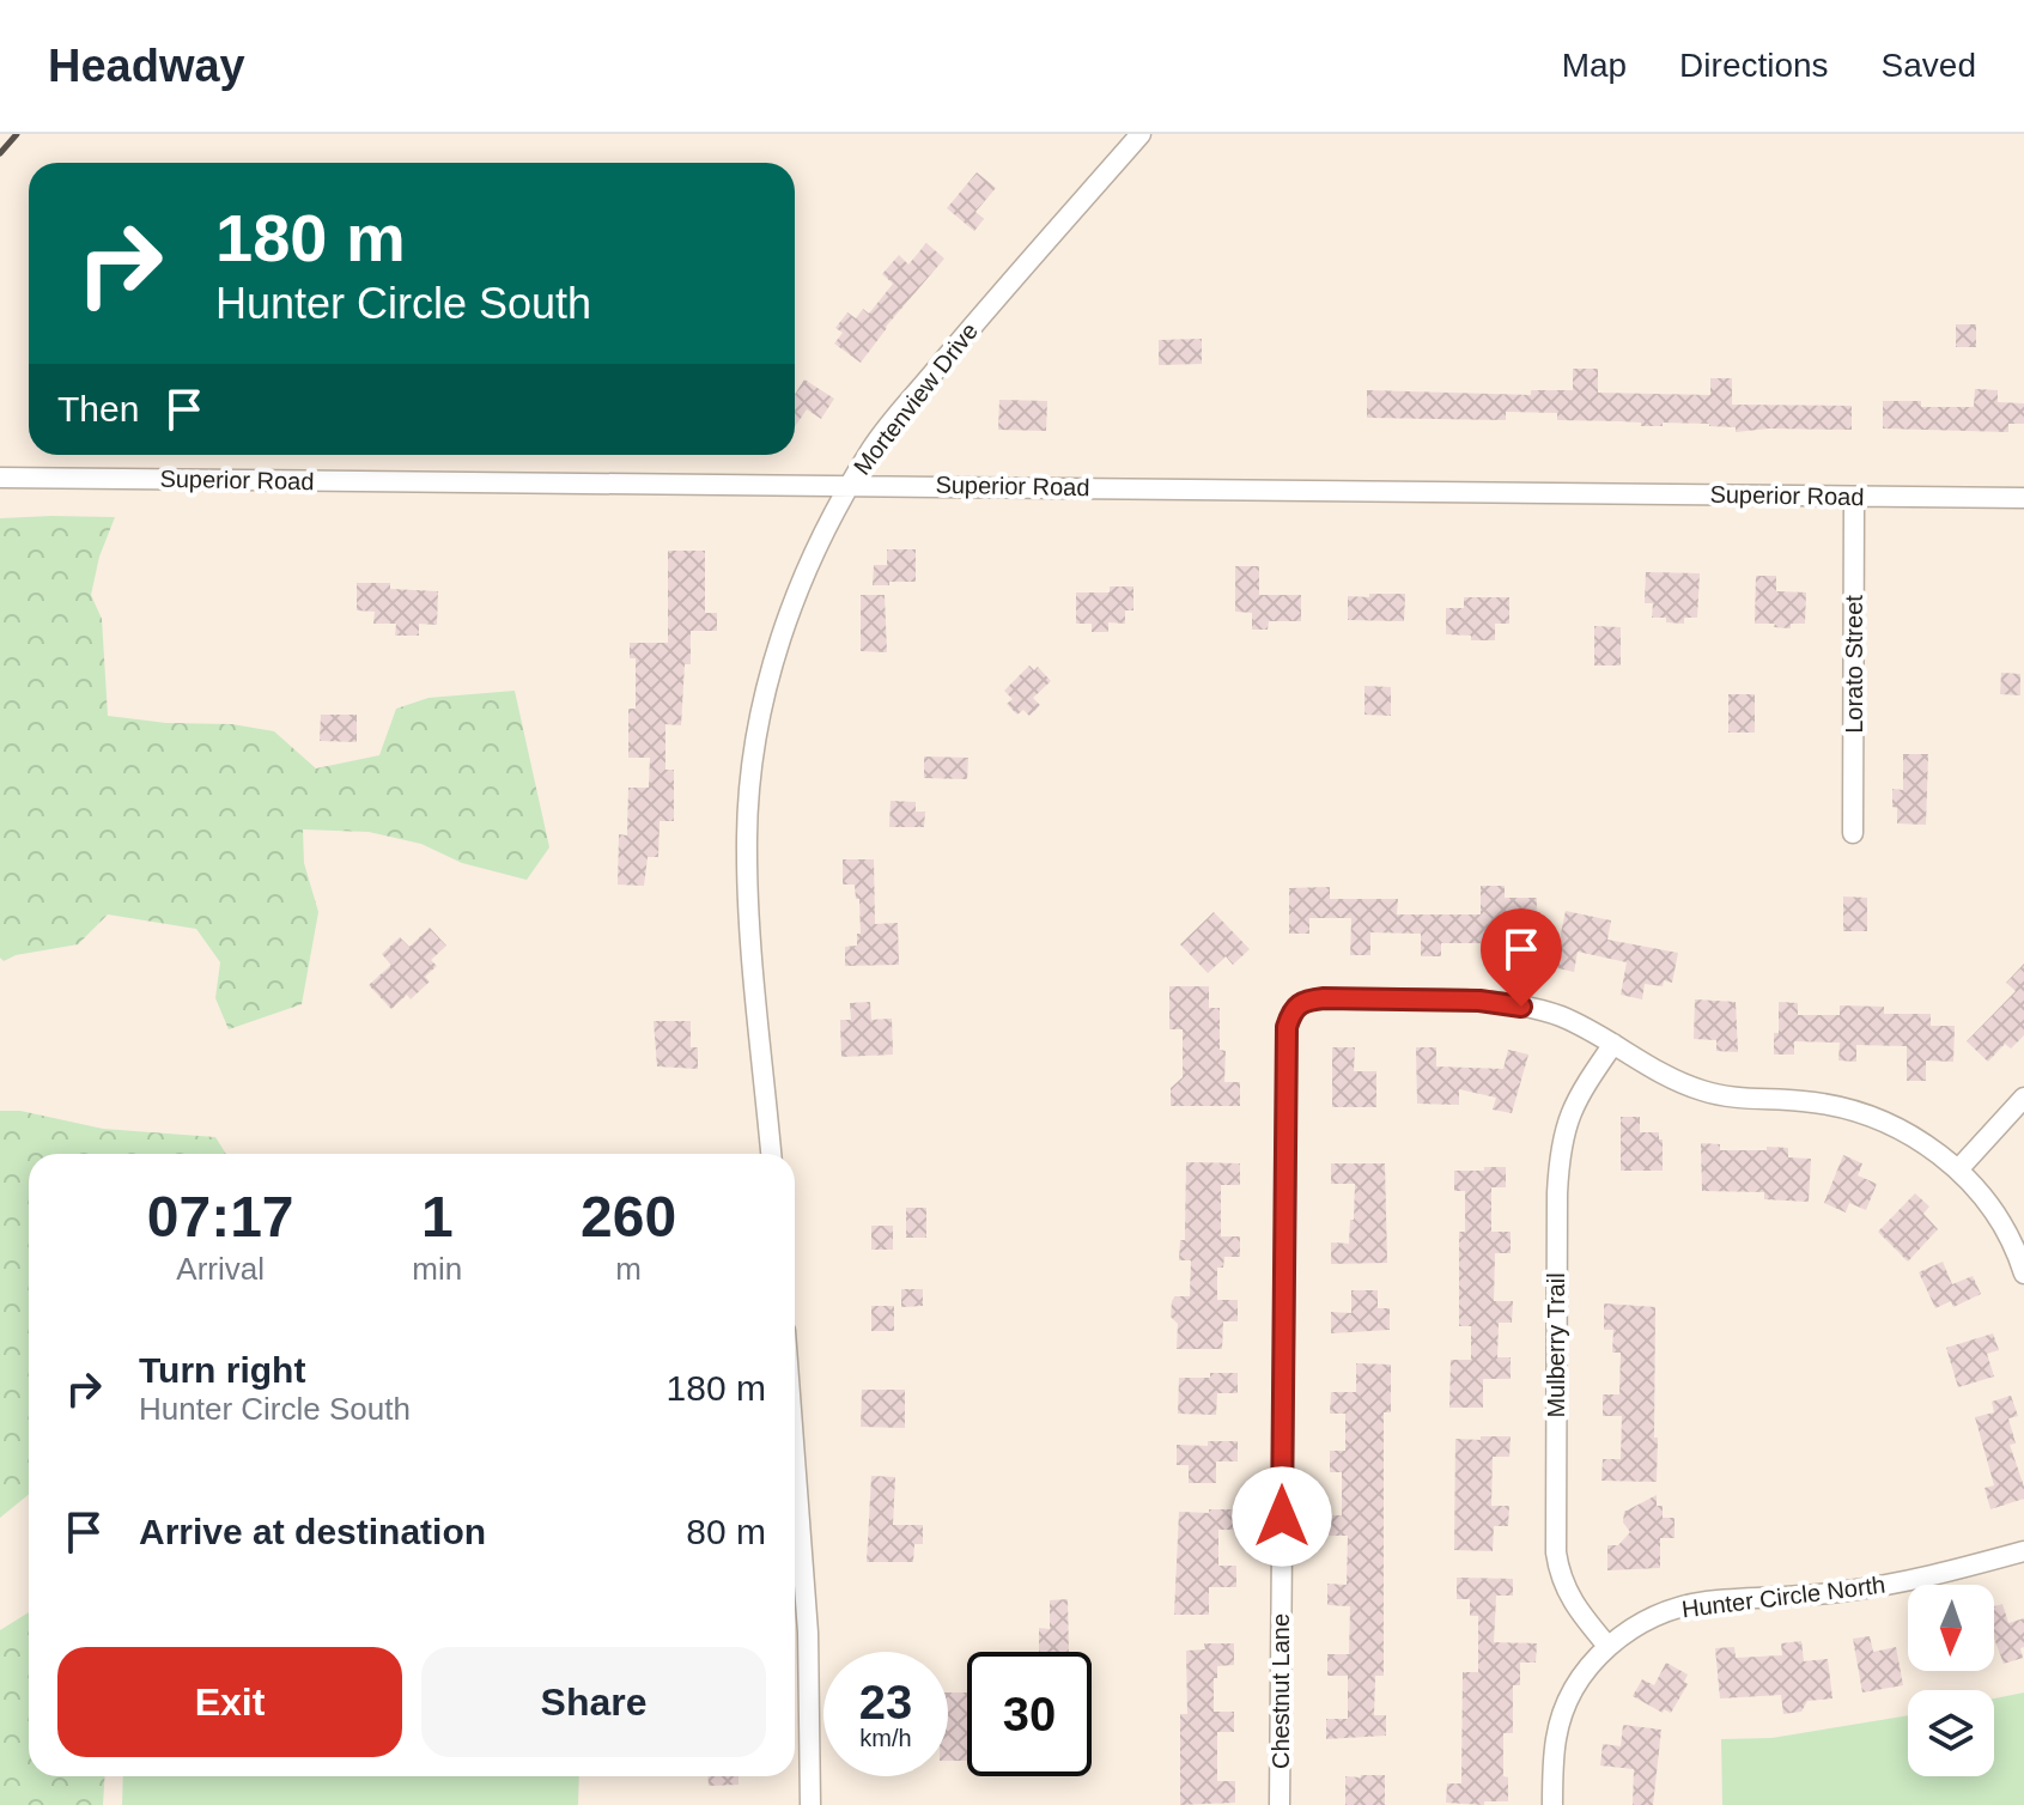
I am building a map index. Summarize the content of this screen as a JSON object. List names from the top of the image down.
{
  "streets": {
    "street": [
      "Mortenview Drive",
      "Superior Road",
      "Lorato Street",
      "Mulberry Trail",
      "Hunter Circle North",
      "Chestnut Lane"
    ]
  },
  "crossings": [
    ["Mortenview Drive", "Superior Road"],
    ["Superior Road", "Lorato Street"],
    ["Mulberry Trail", "Hunter Circle North"],
    ["Mulberry Trail", "Chestnut Lane"]
  ],
  "north": "bottom",
  "page": {
    "header": "Headway",
    "nav": ["Map", "Directions", "Saved"],
    "turn": ["180 m", "Hunter Circle South"],
    "then": "Then",
    "eta": [
      "07:17",
      "Arrival",
      "1",
      "min",
      "260",
      "m"
    ],
    "list": [
      {
        "name": "Turn right",
        "note": "Hunter Circle South",
        "value": "180 m"
      },
      {
        "name": "Arrive at destination",
        "value": "80 m"
      }
    ],
    "buttons": ["Exit", "Share"],
    "speed": "23 km/h",
    "limit": "30"
  }
}
